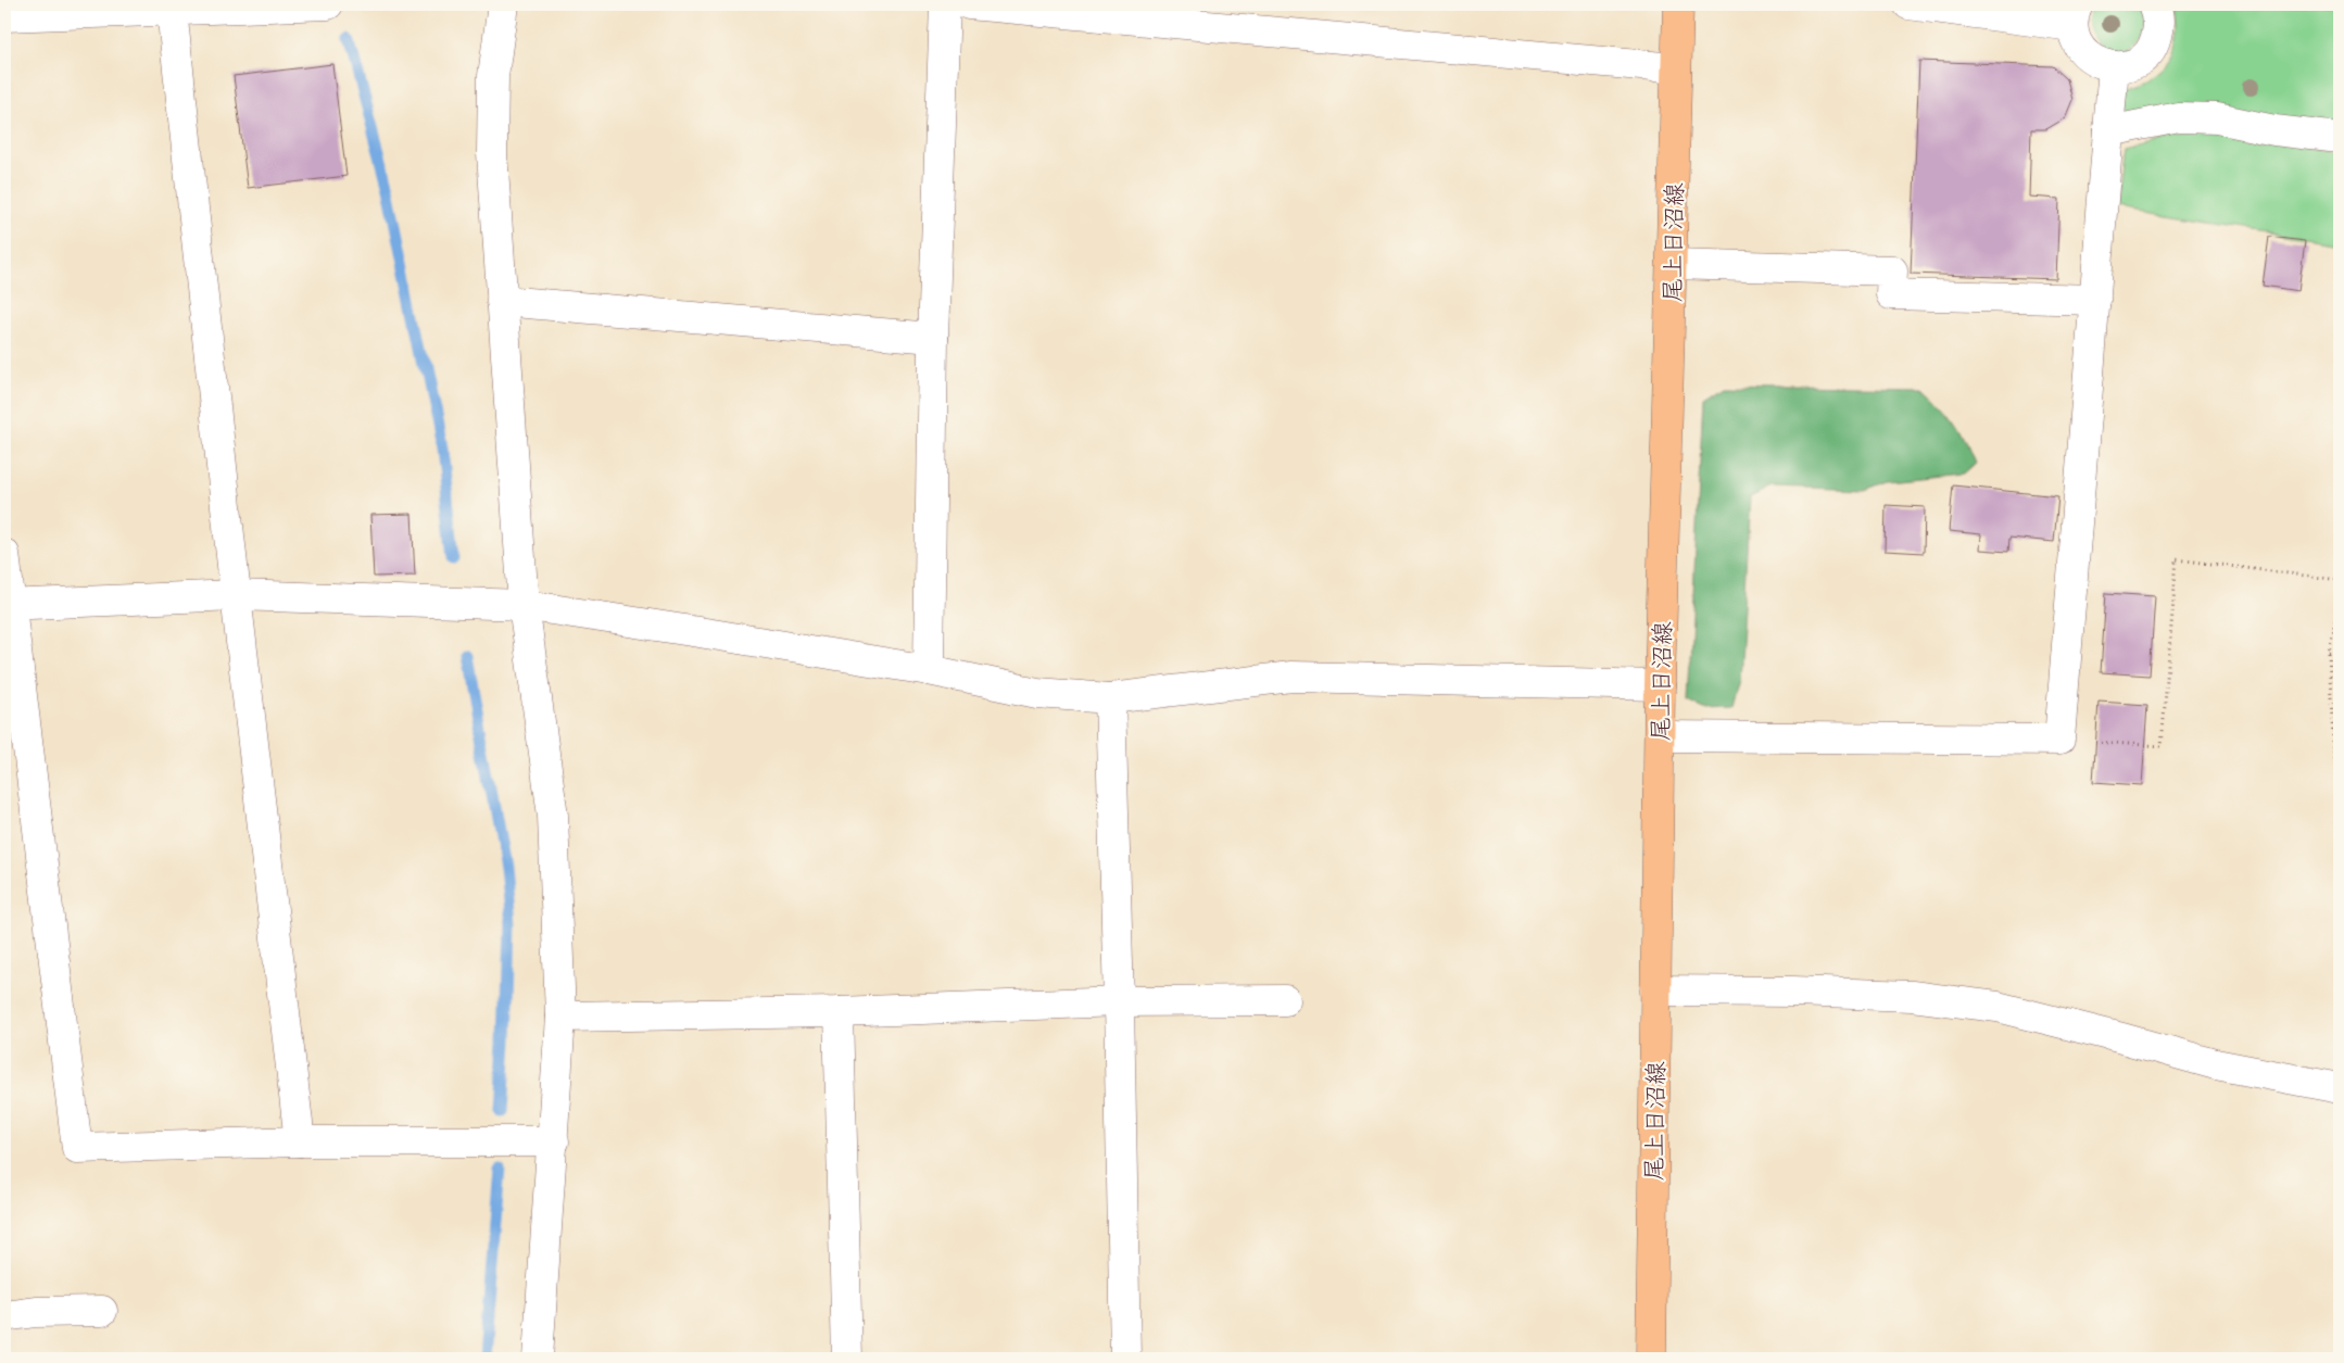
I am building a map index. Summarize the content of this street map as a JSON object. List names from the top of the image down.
{
  "streets": {
    "main road": ["尾上日沼線"]
  }
}
